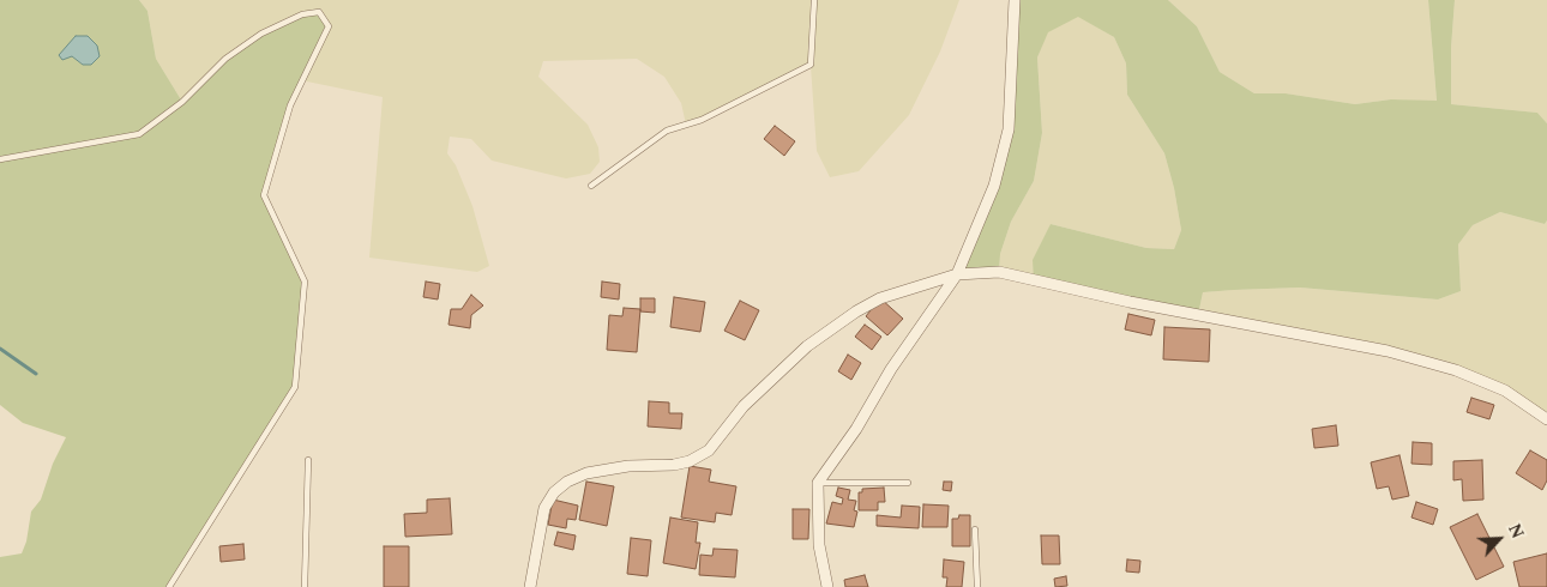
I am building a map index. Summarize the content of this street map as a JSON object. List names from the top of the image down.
{
  "north": "top right"
}
